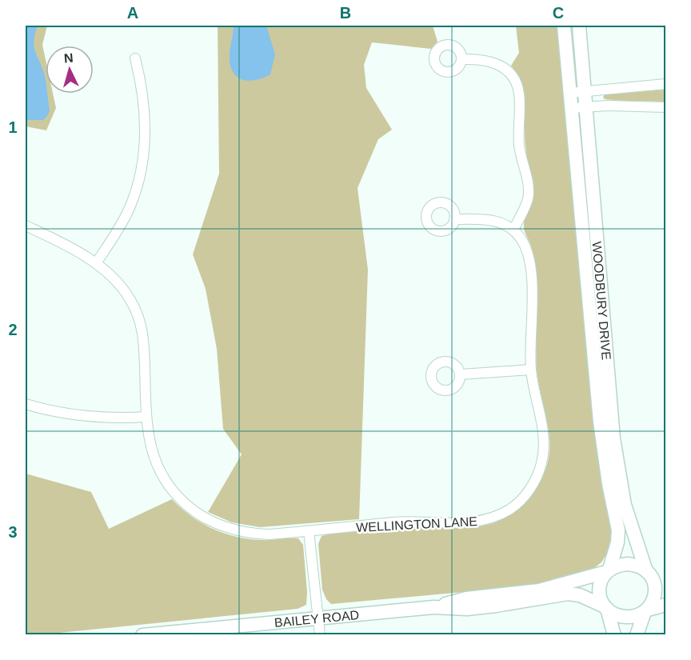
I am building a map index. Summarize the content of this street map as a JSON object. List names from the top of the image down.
{
  "streets": {
    "main road": ["WOODBURY DRIVE", "BAILEY ROAD"],
    "street": ["WELLINGTON LANE"]
  },
  "crossings": [
    ["WOODBURY DRIVE", "BAILEY ROAD"]
  ],
  "north": "top",
  "grid": {
    "columns": ["A", "B", "C"],
    "rows": ["1", "2", "3"]
  }
}
